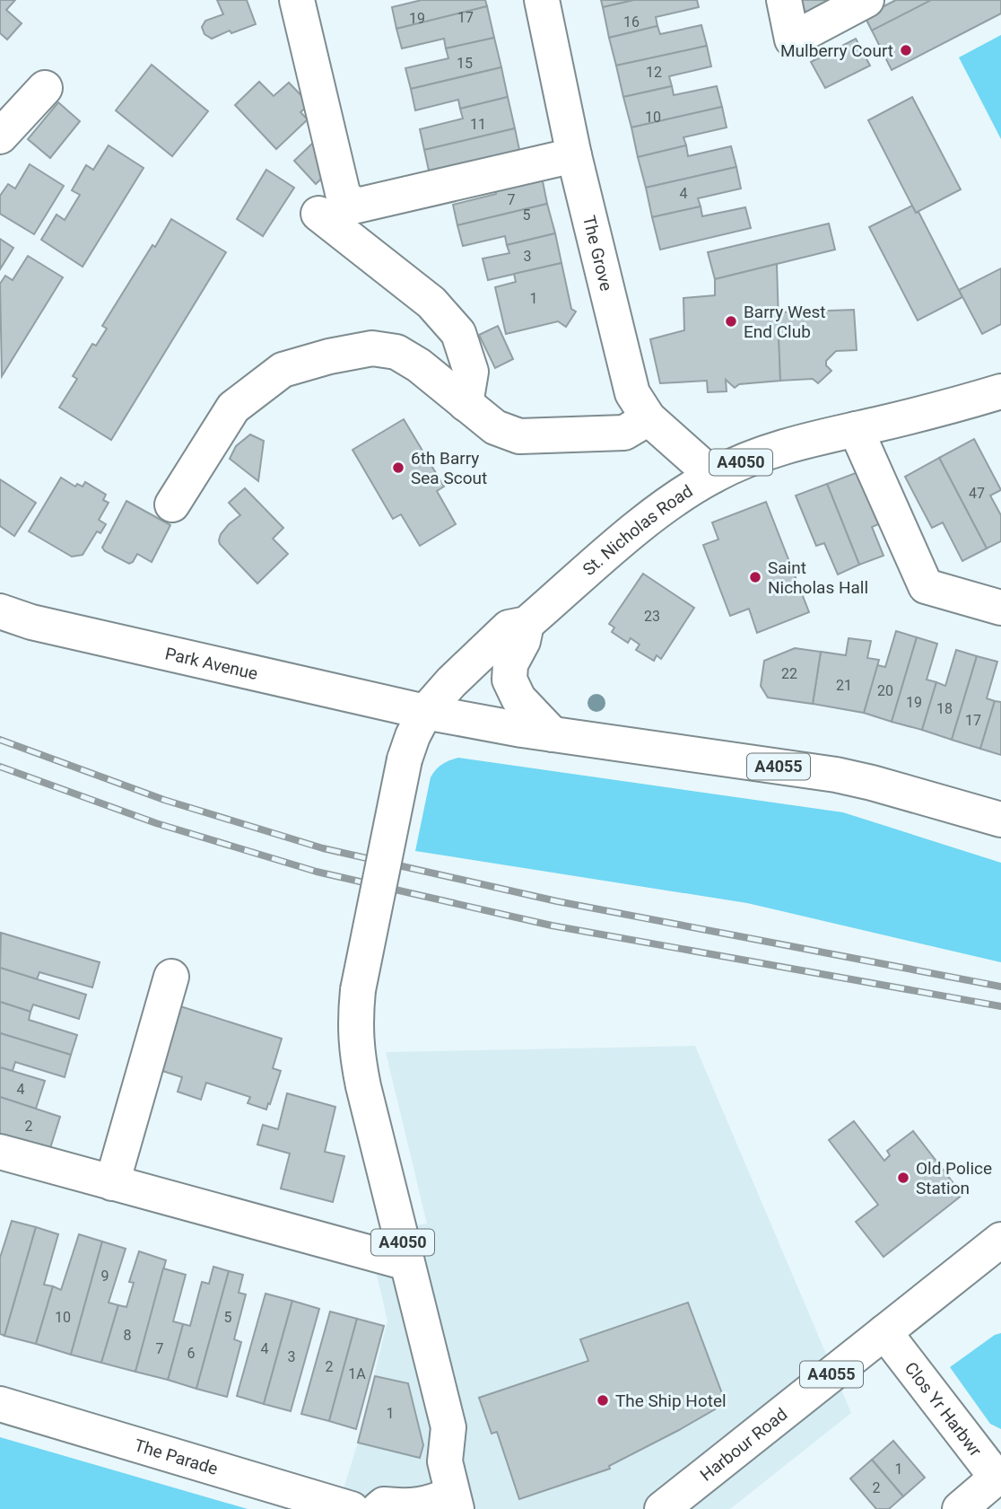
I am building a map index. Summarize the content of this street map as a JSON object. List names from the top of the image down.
{
  "streets": {
    "main road": [
      "The Grove",
      "A4050",
      "St. Nicholas Road",
      "Park Avenue",
      "A4055",
      "Clos Yr Harbwr",
      "Harbour Road",
      "The Parade"
    ]
  },
  "crossings": [
    ["The Grove", "St. Nicholas Road"],
    ["A4050", "St. Nicholas Road"],
    ["A4050", "Park Avenue"],
    ["A4050", "A4055"],
    ["St. Nicholas Road", "Park Avenue"],
    ["St. Nicholas Road", "A4055"],
    ["Park Avenue", "A4055"],
    ["Clos Yr Harbwr", "Harbour Road"]
  ],
  "places": [
    "Mulberry Court",
    "Barry West End Club",
    "6th Barry Sea Scout",
    "Saint Nicholas Hall",
    "Old Police Station",
    "The Ship Hotel"
  ],
  "house_numbers": [
    "17",
    "19",
    "16",
    "15",
    "12",
    "10",
    "11",
    "4",
    "7",
    "5",
    "3",
    "1",
    "47",
    "23",
    "22",
    "21",
    "20",
    "19",
    "18",
    "17",
    "4",
    "2",
    "9",
    "10",
    "5",
    "8",
    "7",
    "4",
    "6",
    "3",
    "2",
    "1A",
    "1",
    "1",
    "2"
  ]
}
